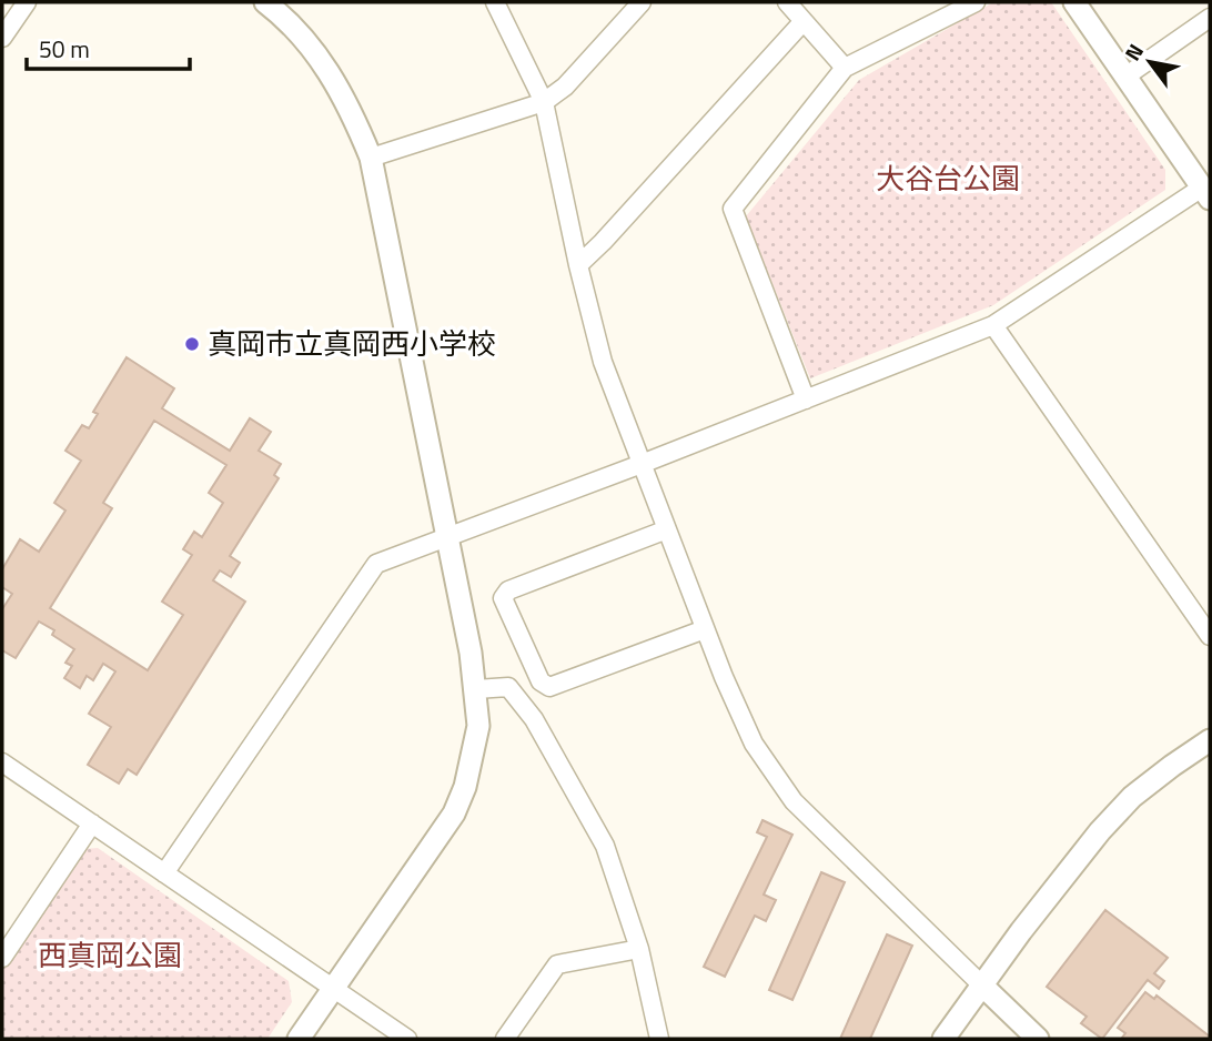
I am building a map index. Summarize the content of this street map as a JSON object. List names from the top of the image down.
{
  "parks": ["大谷台公園", "西真岡公園"],
  "places": ["真岡市立真岡西小学校"],
  "scale_bar": "50 m",
  "north": "top left"
}
